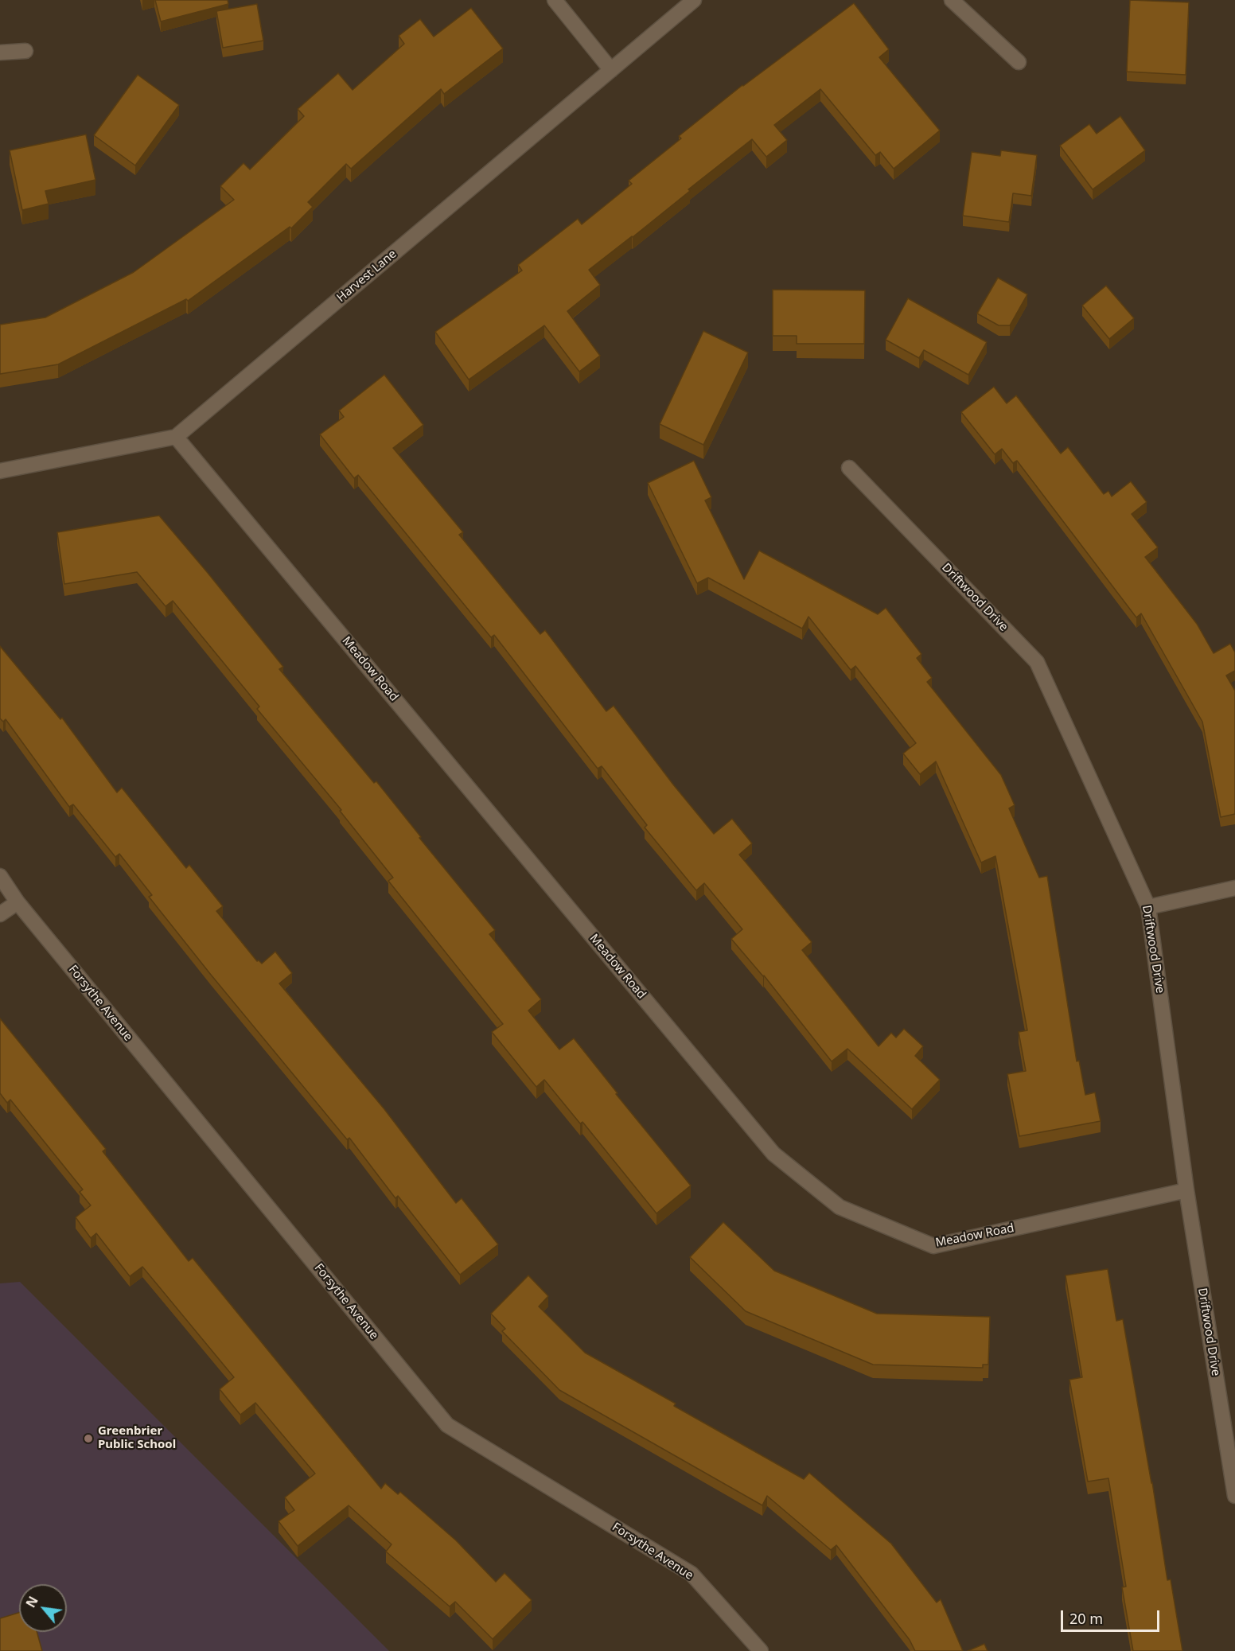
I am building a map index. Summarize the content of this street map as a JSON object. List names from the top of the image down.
{
  "streets": {
    "street": [
      "Harvest Lane",
      "Driftwood Drive",
      "Meadow Road",
      "Forsythe Avenue"
    ]
  },
  "crossings": [
    ["Harvest Lane", "Meadow Road"],
    ["Driftwood Drive", "Meadow Road"]
  ],
  "places": ["Greenbrier Public School"],
  "scale_bar": "20 m",
  "north": "top left"
}
